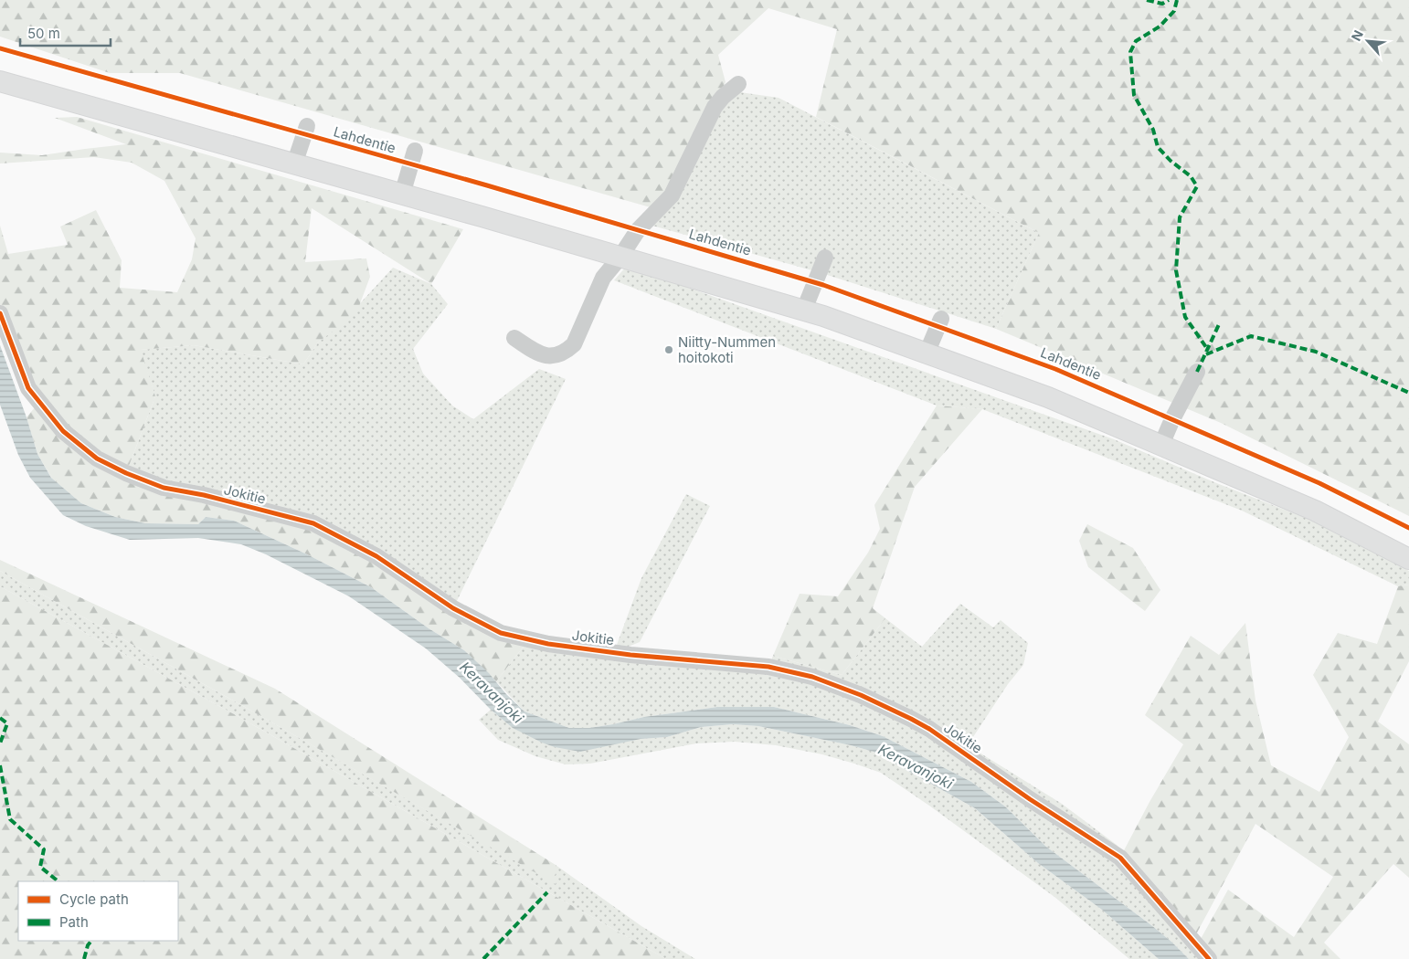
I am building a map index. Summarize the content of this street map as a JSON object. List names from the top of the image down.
{
  "streets": {
    "street": ["Jokitie"],
    "cycle path": ["Lahdentie"]
  },
  "water": ["Keravanjoki"],
  "places": ["Niitty-Nummen hoitokoti"],
  "legend": ["Cycle path", "Path"],
  "scale_bar": "50 m",
  "north": "top left"
}
